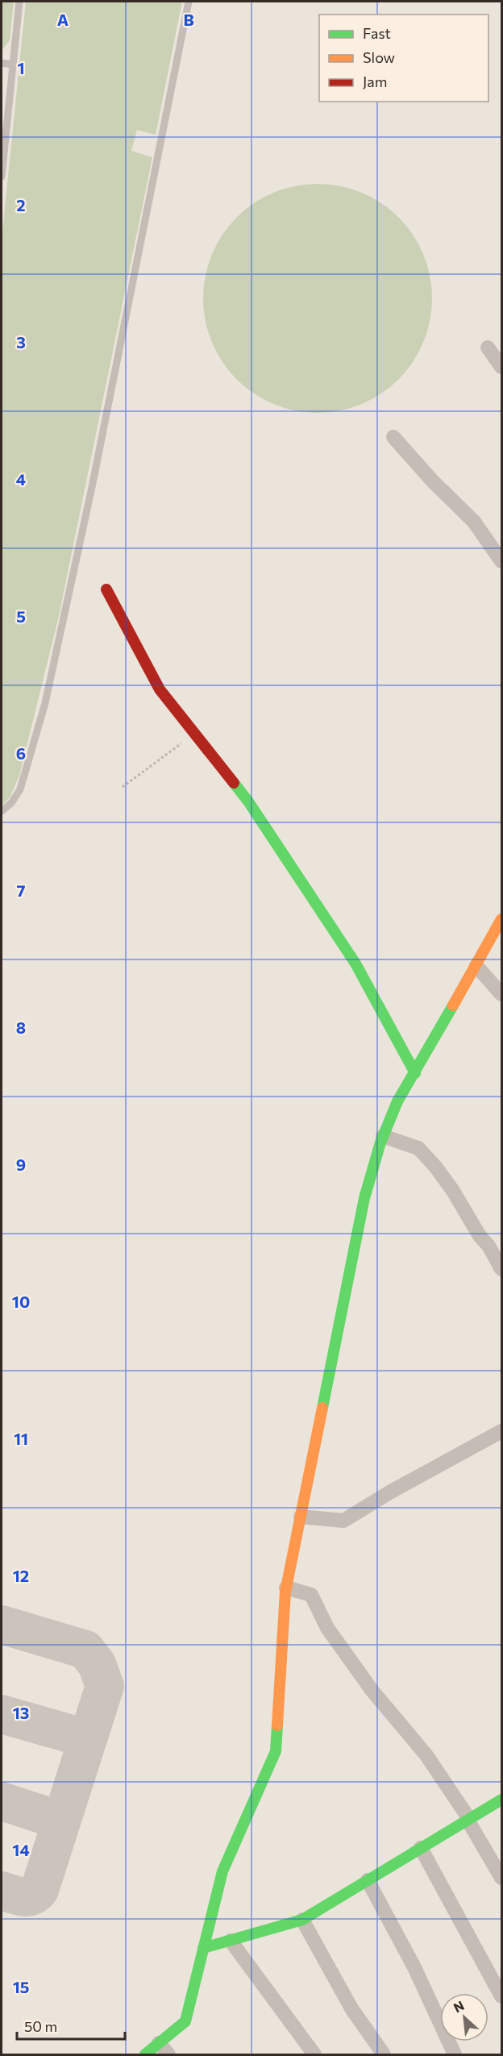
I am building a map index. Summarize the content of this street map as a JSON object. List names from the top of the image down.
{
  "legend": ["Fast", "Slow", "Jam"],
  "scale_bar": "50 m",
  "north": "top left",
  "grid": {
    "columns": ["A", "B"],
    "rows": [
      "1",
      "2",
      "3",
      "4",
      "5",
      "6",
      "7",
      "8",
      "9",
      "10",
      "11",
      "12",
      "13",
      "14",
      "15"
    ]
  }
}
